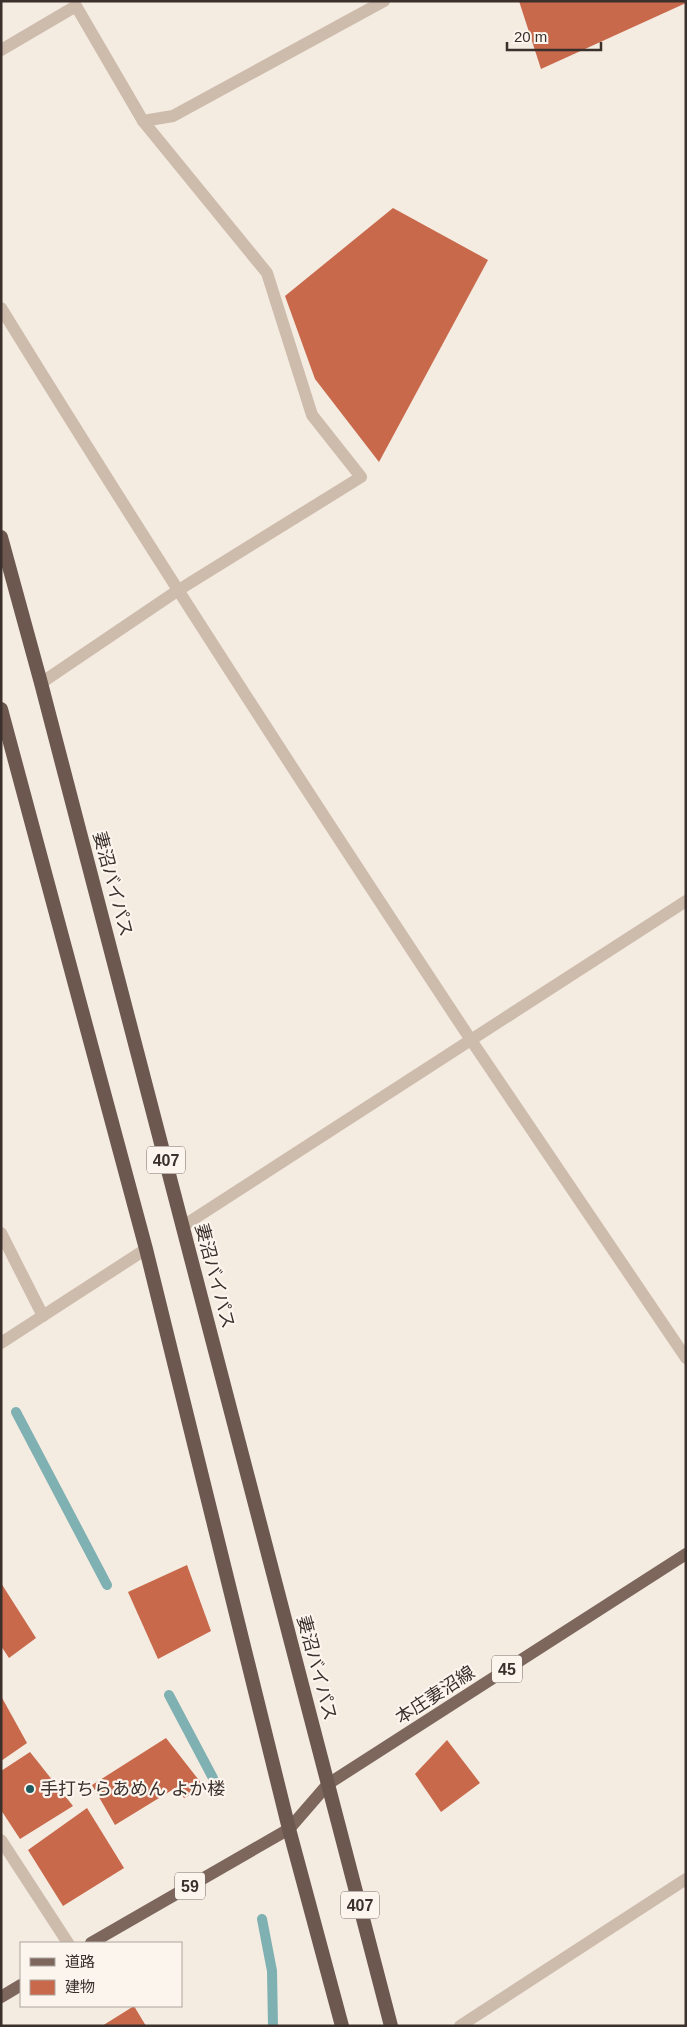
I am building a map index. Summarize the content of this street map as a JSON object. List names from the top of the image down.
{
  "streets": {
    "highway": ["妻沼バイパス", "407"],
    "main road": ["45", "本庄妻沼線", "59"]
  },
  "crossings": [
    ["妻沼バイパス", "本庄妻沼線"],
    ["407", "本庄妻沼線"],
    ["407", "59"],
    ["本庄妻沼線", "59"]
  ],
  "places": ["手打ちらあめん よか楼"],
  "legend": ["道路", "建物"],
  "scale_bar": "20 m"
}
